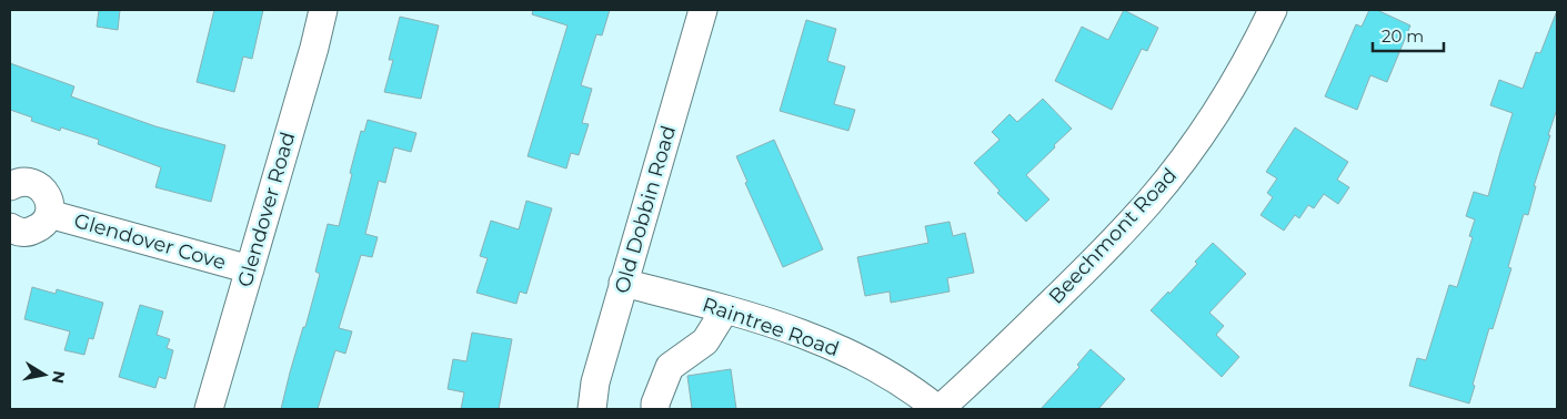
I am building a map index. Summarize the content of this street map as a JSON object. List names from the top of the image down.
{
  "streets": {
    "street": [
      "Glendover Road",
      "Old Dobbin Road",
      "Beechmont Road",
      "Glendover Cove",
      "Raintree Road"
    ]
  },
  "crossings": [
    ["Glendover Road", "Glendover Cove"],
    ["Old Dobbin Road", "Raintree Road"],
    ["Beechmont Road", "Raintree Road"]
  ],
  "scale_bar": "20 m",
  "north": "right"
}
